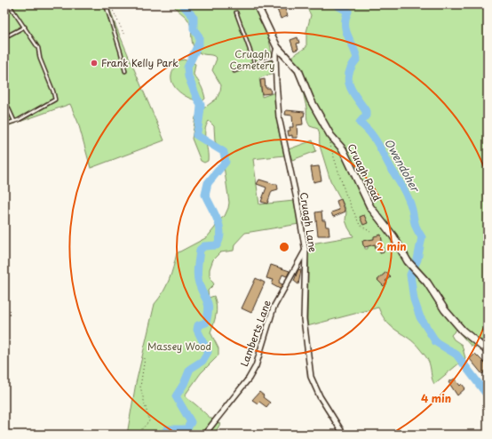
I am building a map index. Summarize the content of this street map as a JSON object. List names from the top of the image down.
{
  "streets": {
    "main road": ["Cruagh Road"],
    "street": ["Cruagh Lane", "Lamberts Lane"]
  },
  "crossings": [
    ["Cruagh Road", "Cruagh Lane"],
    ["Cruagh Lane", "Lamberts Lane"]
  ],
  "water": ["Owendoher"],
  "parks": ["Cruagh Cemetery", "Massey Wood"],
  "places": ["Frank Kelly Park"],
  "rings": ["2 min", "4 min"]
}
